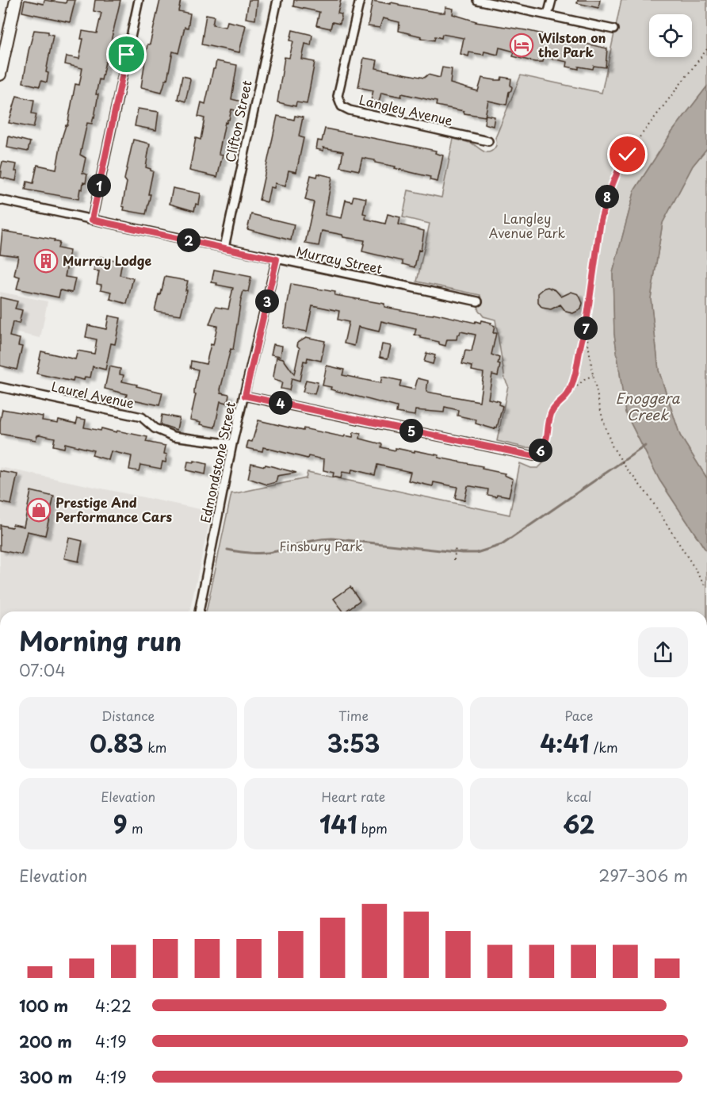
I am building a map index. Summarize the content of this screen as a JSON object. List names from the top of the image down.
{
  "streets": {
    "street": [
      "Langley Avenue",
      "Clifton Street",
      "Murray Street",
      "Laurel Avenue",
      "Edmondstone Street"
    ]
  },
  "crossings": [
    ["Clifton Street", "Murray Street"],
    ["Murray Street", "Edmondstone Street"],
    ["Laurel Avenue", "Edmondstone Street"]
  ],
  "water": ["Enoggera Creek"],
  "parks": ["Langley Avenue Park", "Finsbury Park"],
  "places": {
    "hotel": ["Wilston on the Park"],
    "building": ["Murray Lodge"],
    "shop": ["Prestige And Performance Cars"]
  },
  "page": {
    "pins": [
      "1",
      "8",
      "2",
      "3",
      "7",
      "4",
      "5",
      "6"
    ],
    "heading": ["Morning run", "07:04"],
    "stats": [
      ["Distance", "0.83 km"],
      ["Time", "3:53"],
      ["Pace", "4:41 /km"],
      ["Elevation", "9 m"],
      ["Heart rate", "141 bpm"],
      ["kcal", "62"]
    ],
    "chart": ["Elevation", "297–306 m"],
    "list": [
      {
        "name": "100 m",
        "note": "4:22"
      },
      {
        "name": "200 m",
        "note": "4:19"
      },
      {
        "name": "300 m",
        "note": "4:19"
      }
    ]
  }
}
